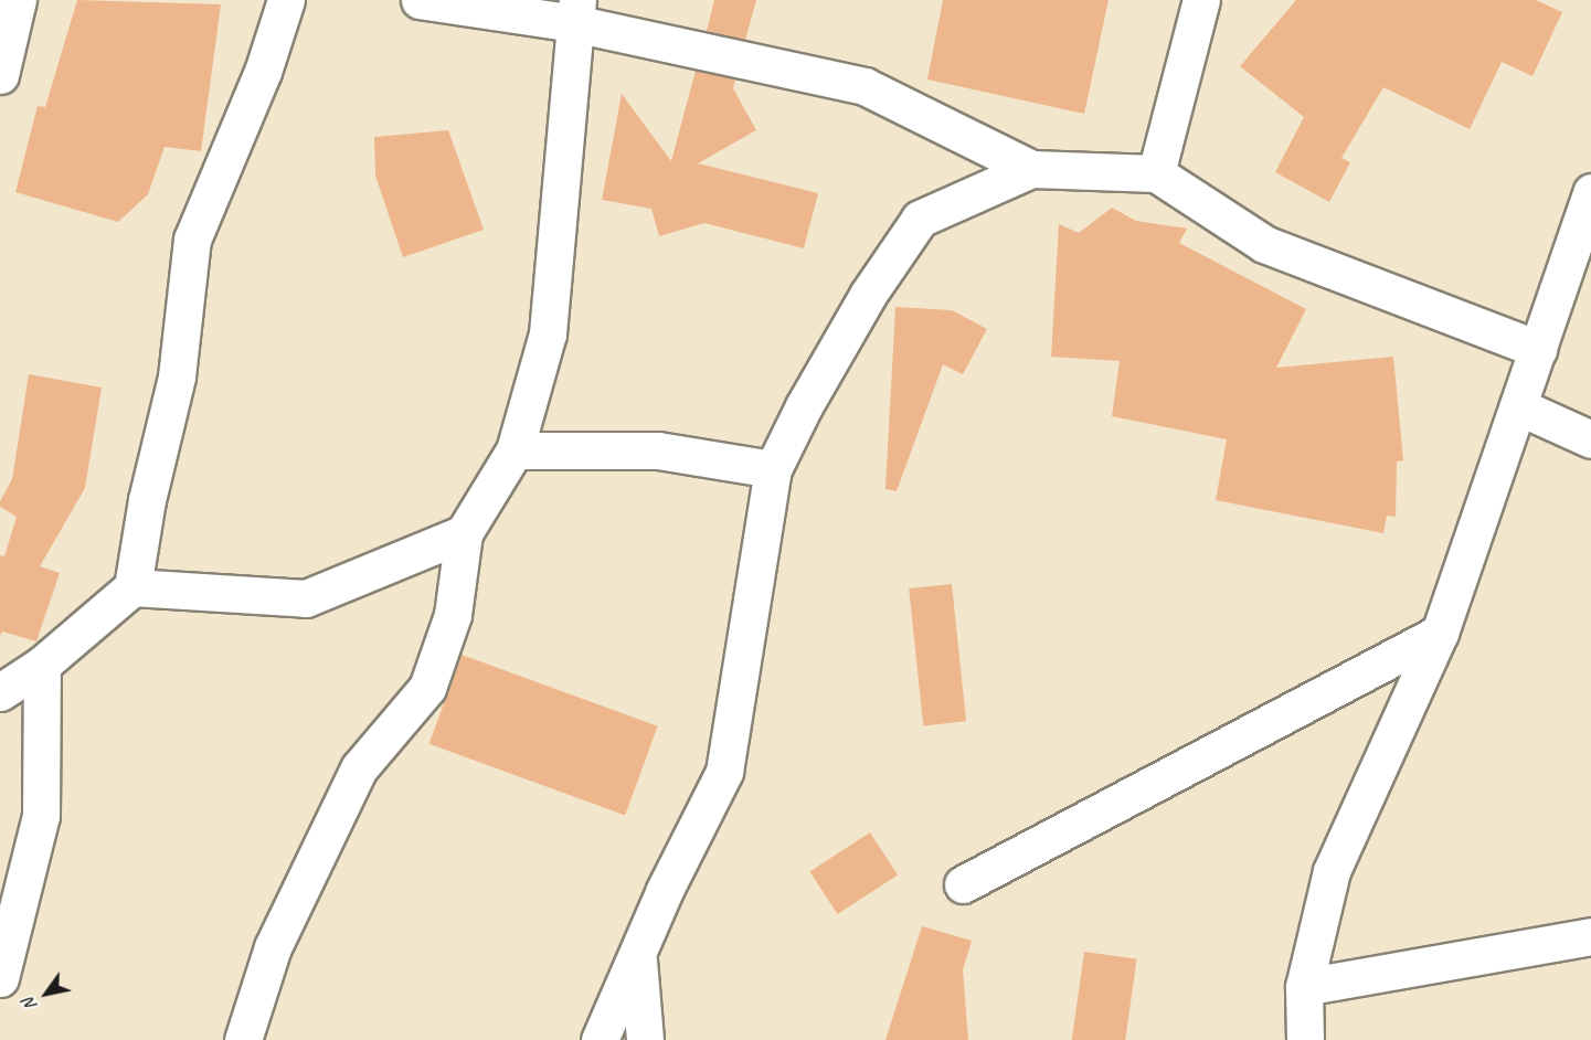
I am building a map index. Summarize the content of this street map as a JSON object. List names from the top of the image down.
{
  "north": "bottom left"
}
